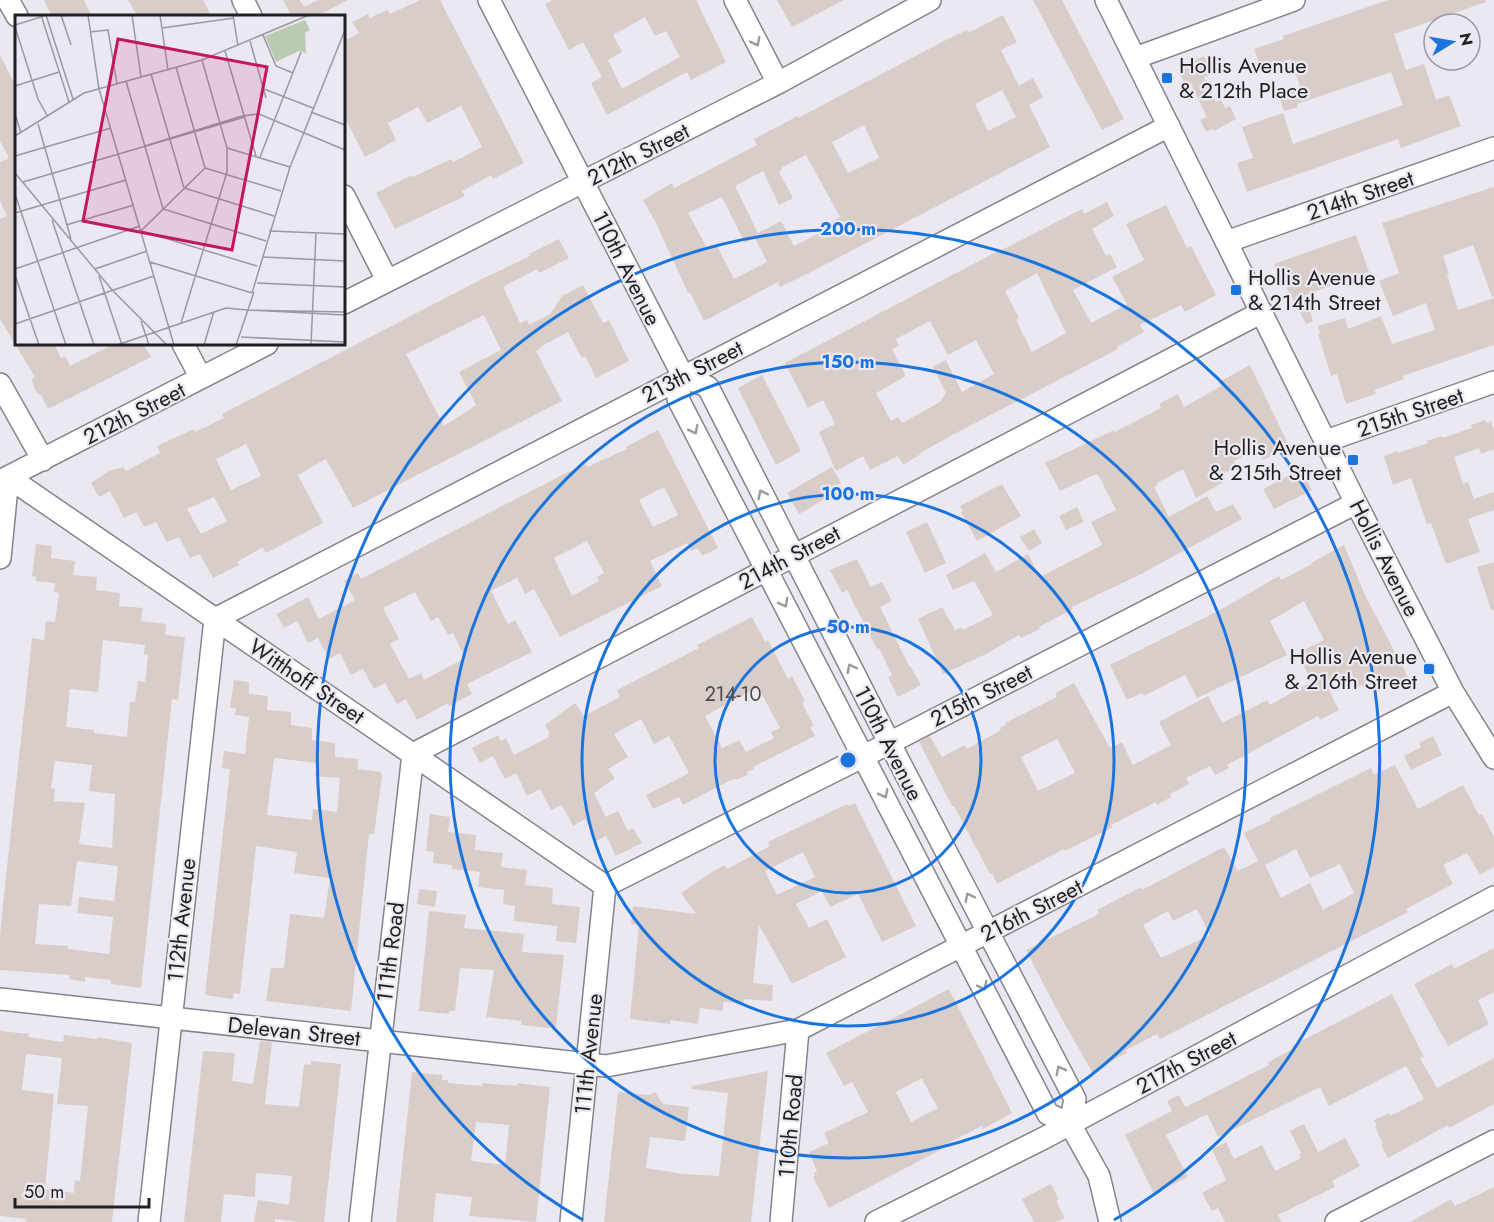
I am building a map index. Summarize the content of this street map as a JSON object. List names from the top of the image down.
{
  "streets": {
    "street": [
      "212th Street",
      "214th Street",
      "110th Avenue",
      "213th Street",
      "215th Street",
      "Hollis Avenue",
      "Witthoff Street",
      "216th Street",
      "112th Avenue",
      "111th Road",
      "Delevan Street",
      "111th Avenue",
      "217th Street",
      "110th Road"
    ]
  },
  "crossings": [
    ["212th Street", "110th Avenue"],
    ["212th Street", "Witthoff Street"],
    ["214th Street", "110th Avenue"],
    ["214th Street", "Hollis Avenue"],
    ["214th Street", "Witthoff Street"],
    ["214th Street", "111th Road"],
    ["110th Avenue", "213th Street"],
    ["110th Avenue", "215th Street"],
    ["110th Avenue", "216th Street"],
    ["110th Avenue", "217th Street"],
    ["213th Street", "Hollis Avenue"],
    ["213th Street", "Witthoff Street"],
    ["213th Street", "112th Avenue"],
    ["215th Street", "Hollis Avenue"],
    ["215th Street", "Witthoff Street"],
    ["215th Street", "111th Avenue"],
    ["Hollis Avenue", "216th Street"],
    ["Witthoff Street", "112th Avenue"],
    ["Witthoff Street", "111th Road"],
    ["Witthoff Street", "111th Avenue"],
    ["216th Street", "Delevan Street"],
    ["216th Street", "111th Avenue"],
    ["216th Street", "110th Road"],
    ["112th Avenue", "Delevan Street"],
    ["111th Road", "Delevan Street"],
    ["Delevan Street", "111th Avenue"]
  ],
  "places": {
    "transit": [
      "Hollis Avenue & 212th Place",
      "Hollis Avenue & 214th Street",
      "Hollis Avenue & 215th Street",
      "Hollis Avenue & 216th Street"
    ]
  },
  "house_numbers": ["214-10"],
  "scale_bar": "50 m",
  "north": "right",
  "rings": [
    "200 m",
    "150 m",
    "100 m",
    "50 m"
  ]
}
